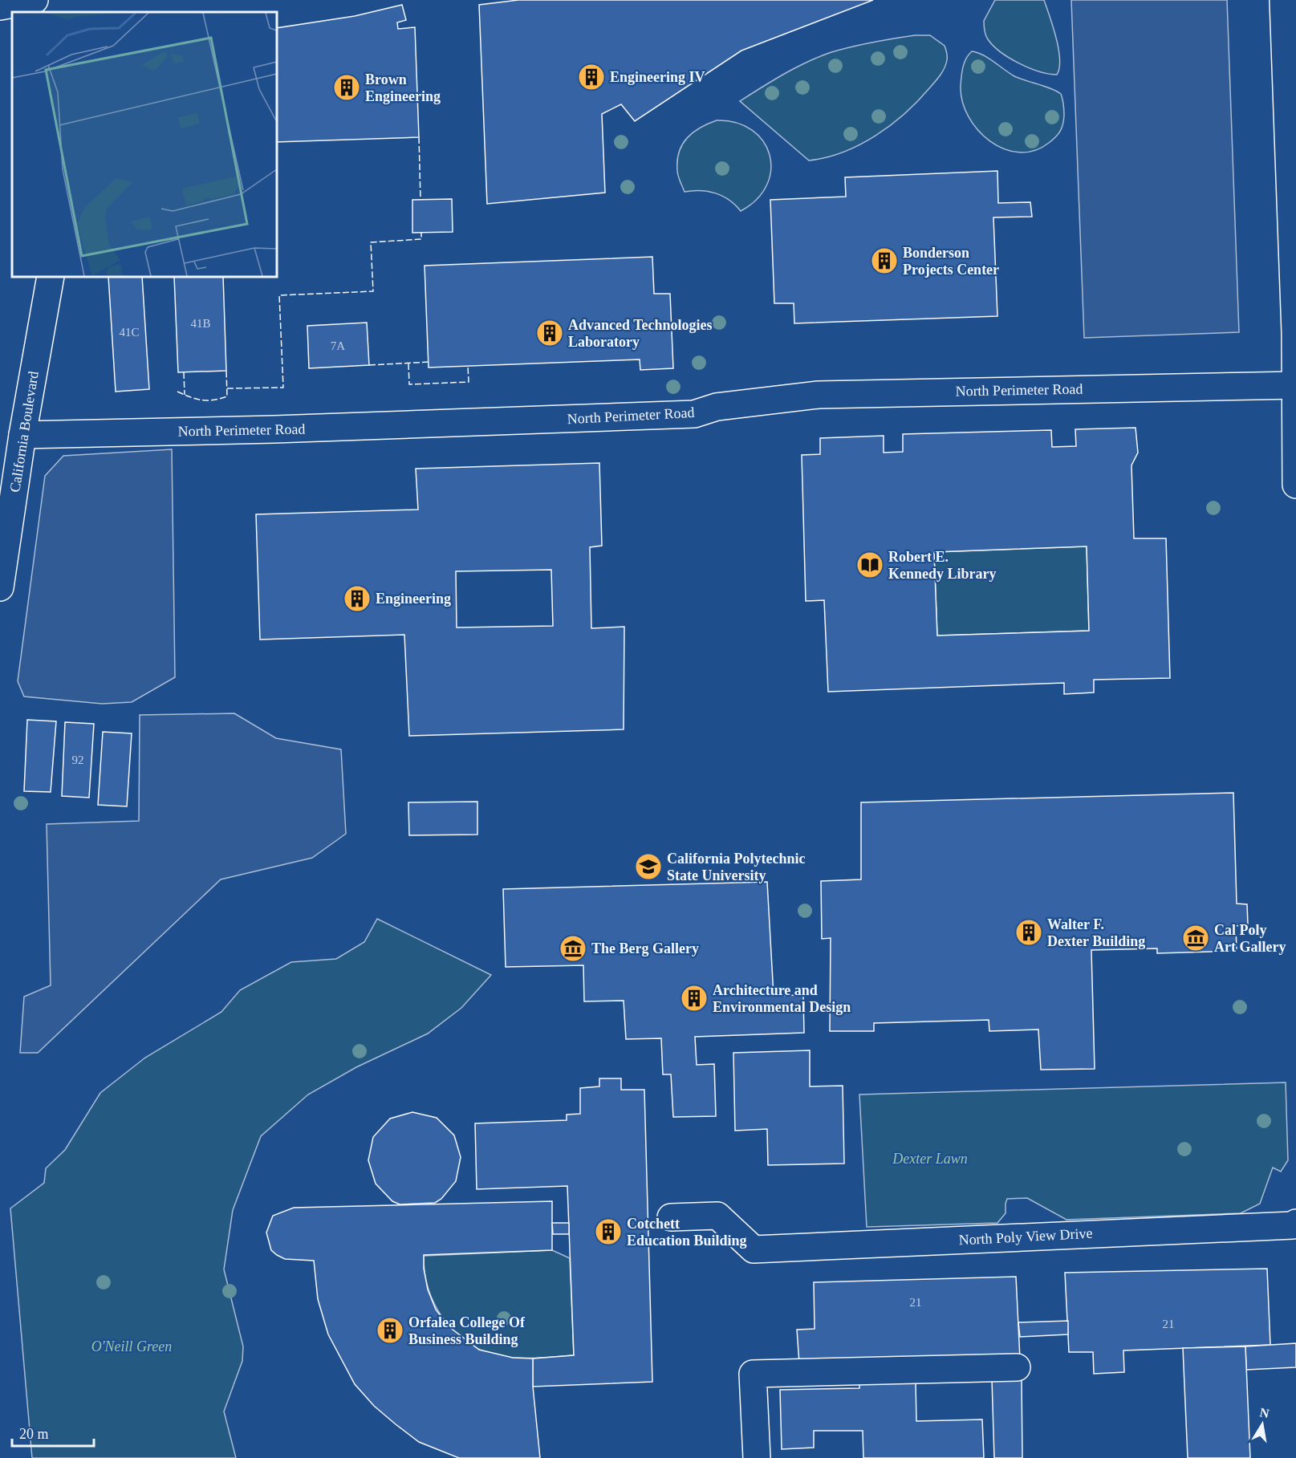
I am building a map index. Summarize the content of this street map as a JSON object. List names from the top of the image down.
{
  "streets": {
    "street": ["North Perimeter Road", "California Boulevard", "North Poly View Drive"]
  },
  "crossings": [
    ["North Perimeter Road", "California Boulevard"]
  ],
  "parks": ["Dexter Lawn", "O'Neill Green"],
  "places": {
    "building": [
      "Engineering IV",
      "Brown Engineering",
      "Bonderson Projects Center",
      "Advanced Technologies Laboratory",
      "Engineering",
      "Walter F. Dexter Building",
      "Architecture and Environmental Design",
      "Cotchett Education Building",
      "Orfalea College Of Business Building"
    ],
    "library": ["Robert E. Kennedy Library"],
    "school or university": ["California Polytechnic State University"],
    "museum": ["Cal Poly Art Gallery", "The Berg Gallery"]
  },
  "house_numbers": [
    "41B",
    "41C",
    "7A",
    "92",
    "21",
    "21"
  ],
  "scale_bar": "20 m",
  "north": "top"
}
